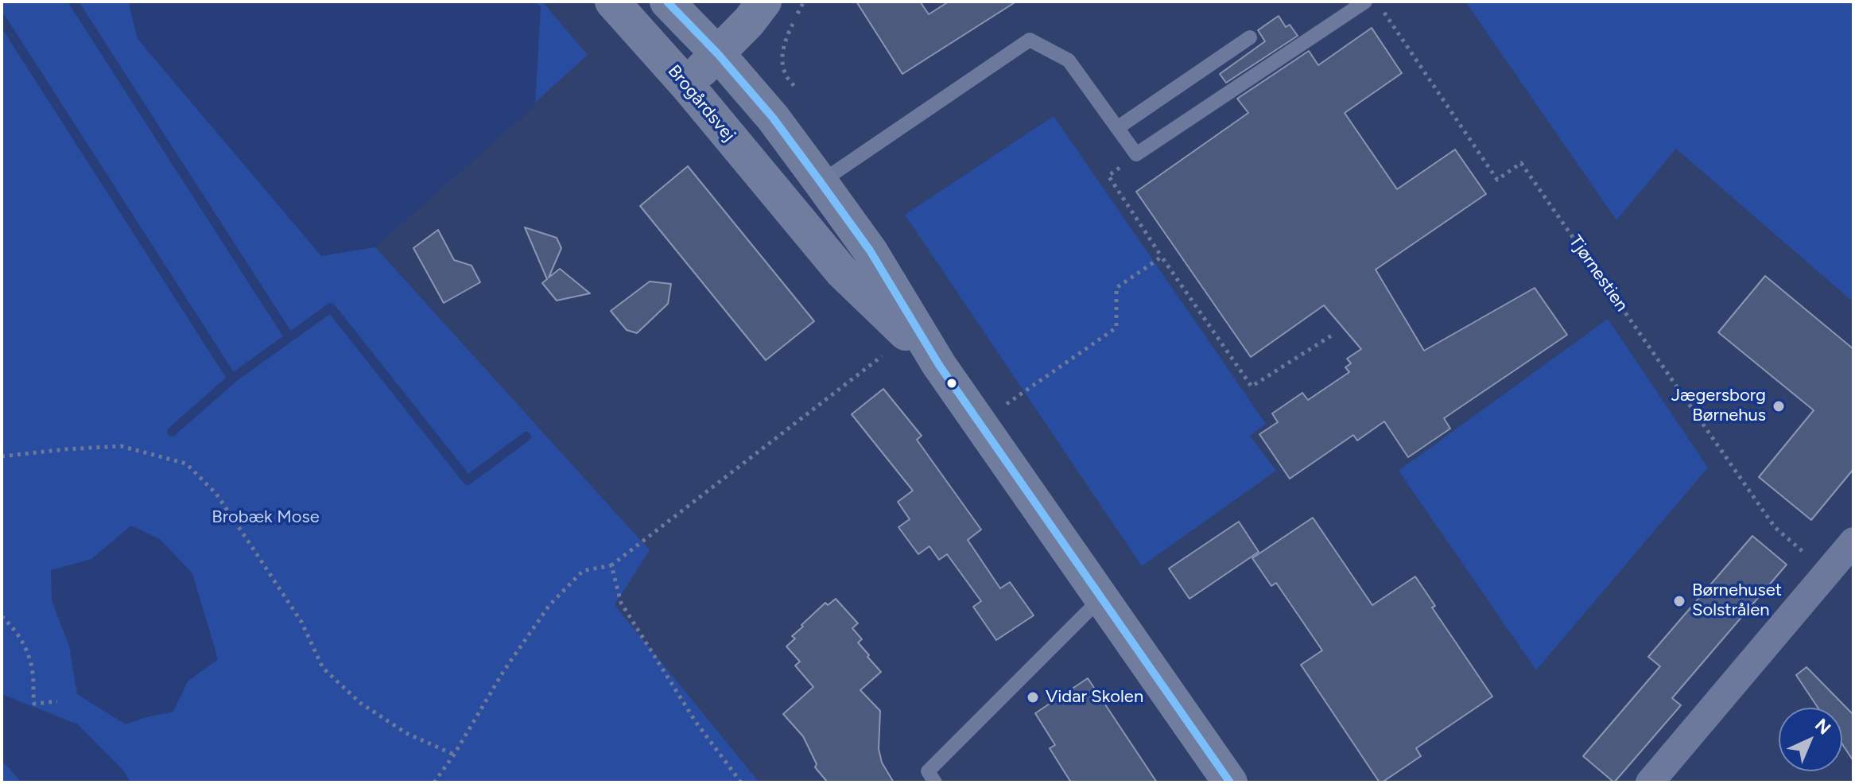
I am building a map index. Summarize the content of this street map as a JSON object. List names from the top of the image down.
{
  "streets": {
    "street": ["Brogårdsvej"],
    "path": ["Tjørnestien"]
  },
  "parks": ["Brobæk Mose"],
  "places": ["Jægersborg Børnehus", "Børnehuset Solstrålen", "Vidar Skolen"],
  "north": "top right"
}
